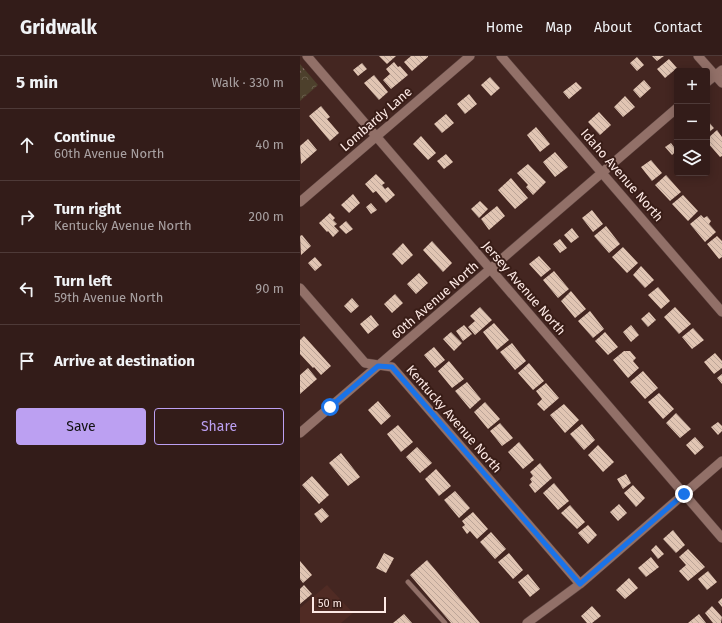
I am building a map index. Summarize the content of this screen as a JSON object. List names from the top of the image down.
{
  "streets": {
    "street": [
      "Lombardy Lane",
      "Idaho Avenue North",
      "Jersey Avenue North",
      "60th Avenue North",
      "Kentucky Avenue North"
    ]
  },
  "crossings": [
    ["Lombardy Lane", "Jersey Avenue North"],
    ["Idaho Avenue North", "60th Avenue North"],
    ["Jersey Avenue North", "60th Avenue North"],
    ["60th Avenue North", "Kentucky Avenue North"]
  ],
  "scale_bar": "50 m",
  "page": {
    "header": "Gridwalk",
    "nav": [
      "Home",
      "Map",
      "About",
      "Contact"
    ],
    "heading": ["5 min", "Walk · 330 m"],
    "map_buttons": ["+", "−"],
    "list": [
      ["Continue", "60th Avenue North", "40 m"],
      ["Turn right", "Kentucky Avenue North", "200 m"],
      ["Turn left", "59th Avenue North", "90 m"],
      "Arrive at destination"
    ],
    "buttons": ["Save", "Share"],
    "scale": "50 m"
  }
}
